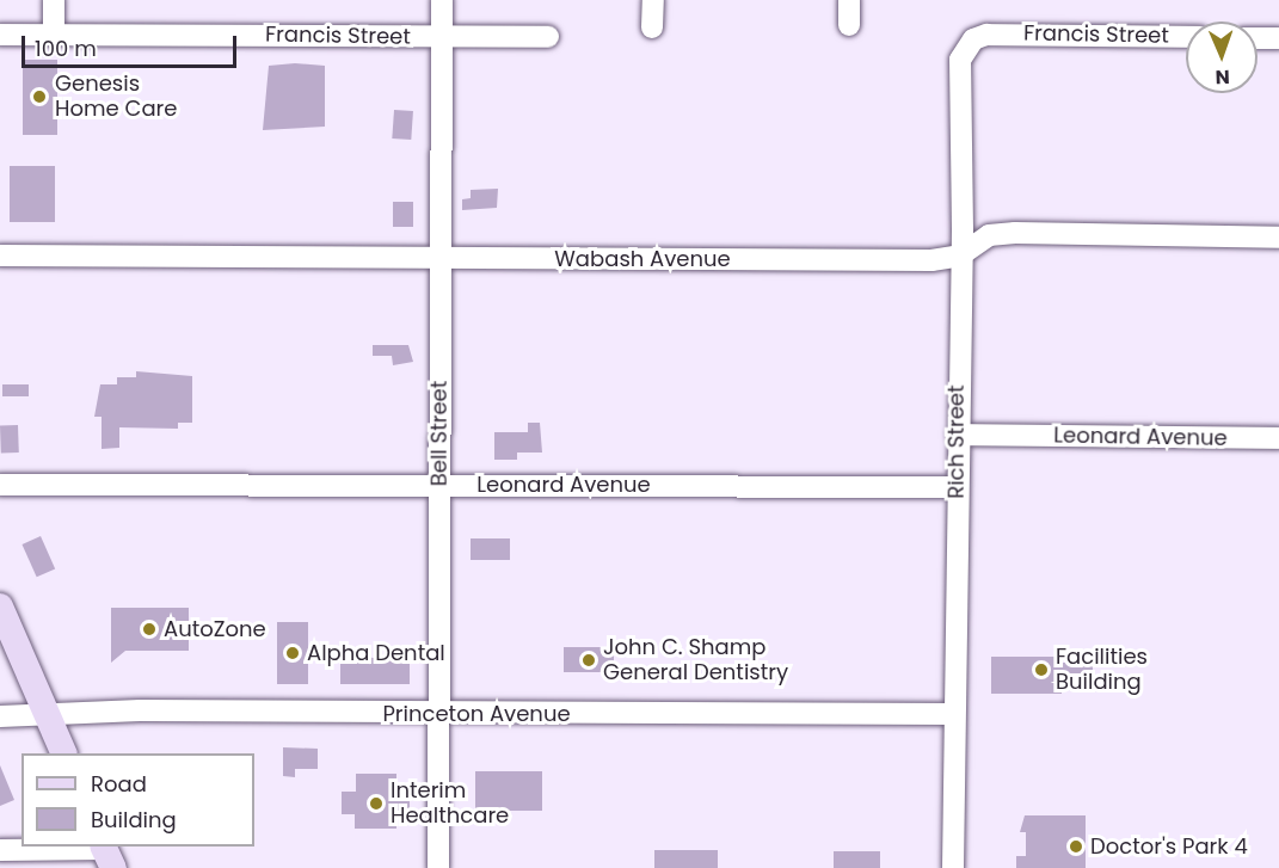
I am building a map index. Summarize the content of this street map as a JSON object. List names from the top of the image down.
{
  "streets": {
    "street": [
      "Francis Street",
      "Wabash Avenue",
      "Bell Street",
      "Leonard Avenue",
      "Rich Street",
      "Princeton Avenue"
    ]
  },
  "crossings": [
    ["Francis Street", "Bell Street"],
    ["Francis Street", "Rich Street"],
    ["Wabash Avenue", "Bell Street"],
    ["Wabash Avenue", "Rich Street"],
    ["Bell Street", "Leonard Avenue"],
    ["Bell Street", "Princeton Avenue"],
    ["Leonard Avenue", "Rich Street"],
    ["Rich Street", "Princeton Avenue"]
  ],
  "places": [
    "Genesis Home Care",
    "AutoZone",
    "Alpha Dental",
    "John C. Shamp General Dentistry",
    "Facilities Building",
    "Interim Healthcare",
    "Doctor's Park 4"
  ],
  "legend": ["Road", "Building"],
  "scale_bar": "100 m",
  "north": "bottom"
}
